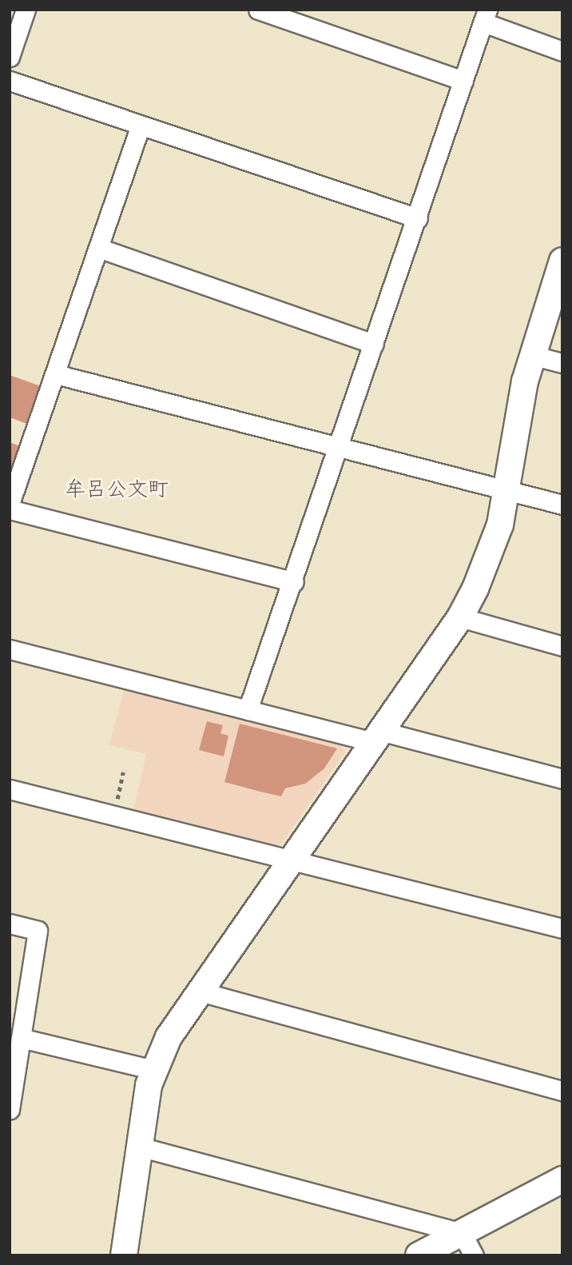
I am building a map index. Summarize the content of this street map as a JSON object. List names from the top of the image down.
{
  "districts": ["牟呂公文町"]
}
